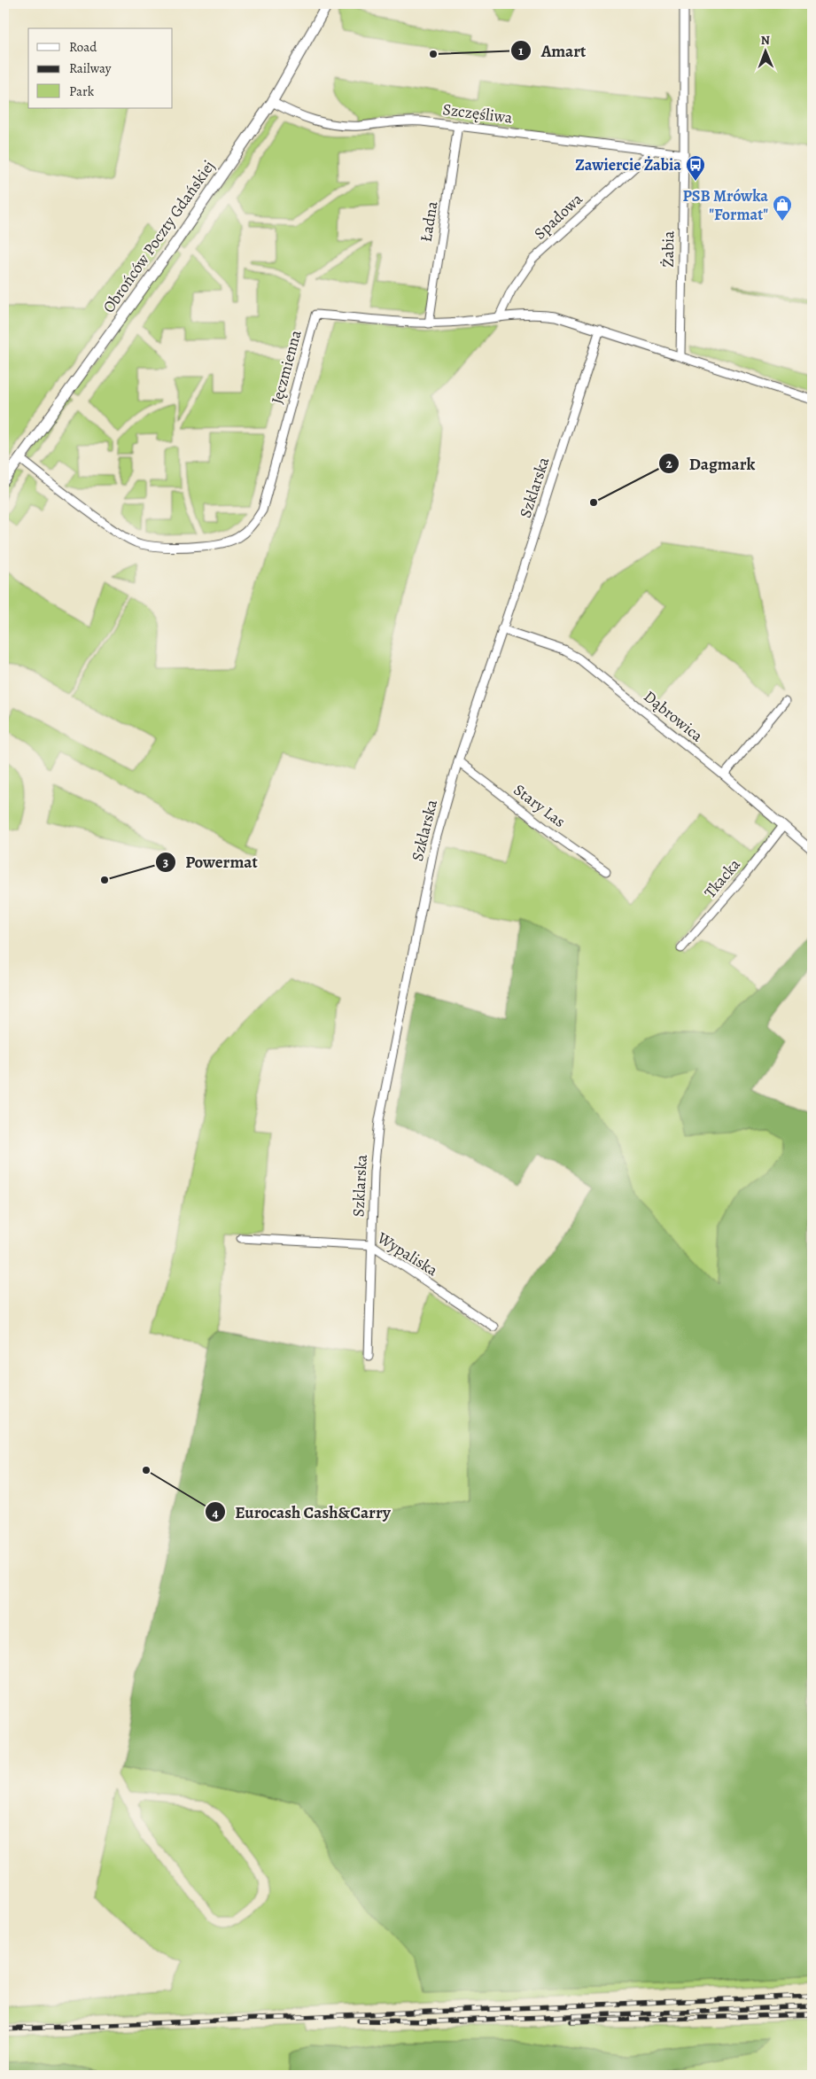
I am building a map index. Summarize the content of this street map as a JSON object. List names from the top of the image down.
{
  "streets": {
    "street": [
      "Szczęśliwa",
      "Spadowa",
      "Ładna",
      "Obrońców Poczty Gdańskiej",
      "Żabia",
      "Jęczmienna",
      "Szklarska",
      "Dąbrowica",
      "Stary Las",
      "Tkacka",
      "Wypaliska"
    ]
  },
  "crossings": [
    ["Szczęśliwa", "Spadowa"],
    ["Szczęśliwa", "Ładna"],
    ["Szczęśliwa", "Obrońców Poczty Gdańskiej"],
    ["Szczęśliwa", "Żabia"],
    ["Spadowa", "Jęczmienna"],
    ["Ładna", "Jęczmienna"],
    ["Obrońców Poczty Gdańskiej", "Jęczmienna"],
    ["Żabia", "Jęczmienna"],
    ["Jęczmienna", "Szklarska"],
    ["Szklarska", "Dąbrowica"],
    ["Szklarska", "Stary Las"],
    ["Szklarska", "Wypaliska"],
    ["Dąbrowica", "Tkacka"]
  ],
  "places": {
    "other": [
      "Amart",
      "Dagmark",
      "Powermat",
      "Eurocash Cash&Carry"
    ],
    "bus stop": ["Zawiercie Żabia"],
    "shop": ["PSB Mrówka \"Format\""]
  },
  "legend": ["Road", "Railway", "Park"],
  "north": "top"
}
